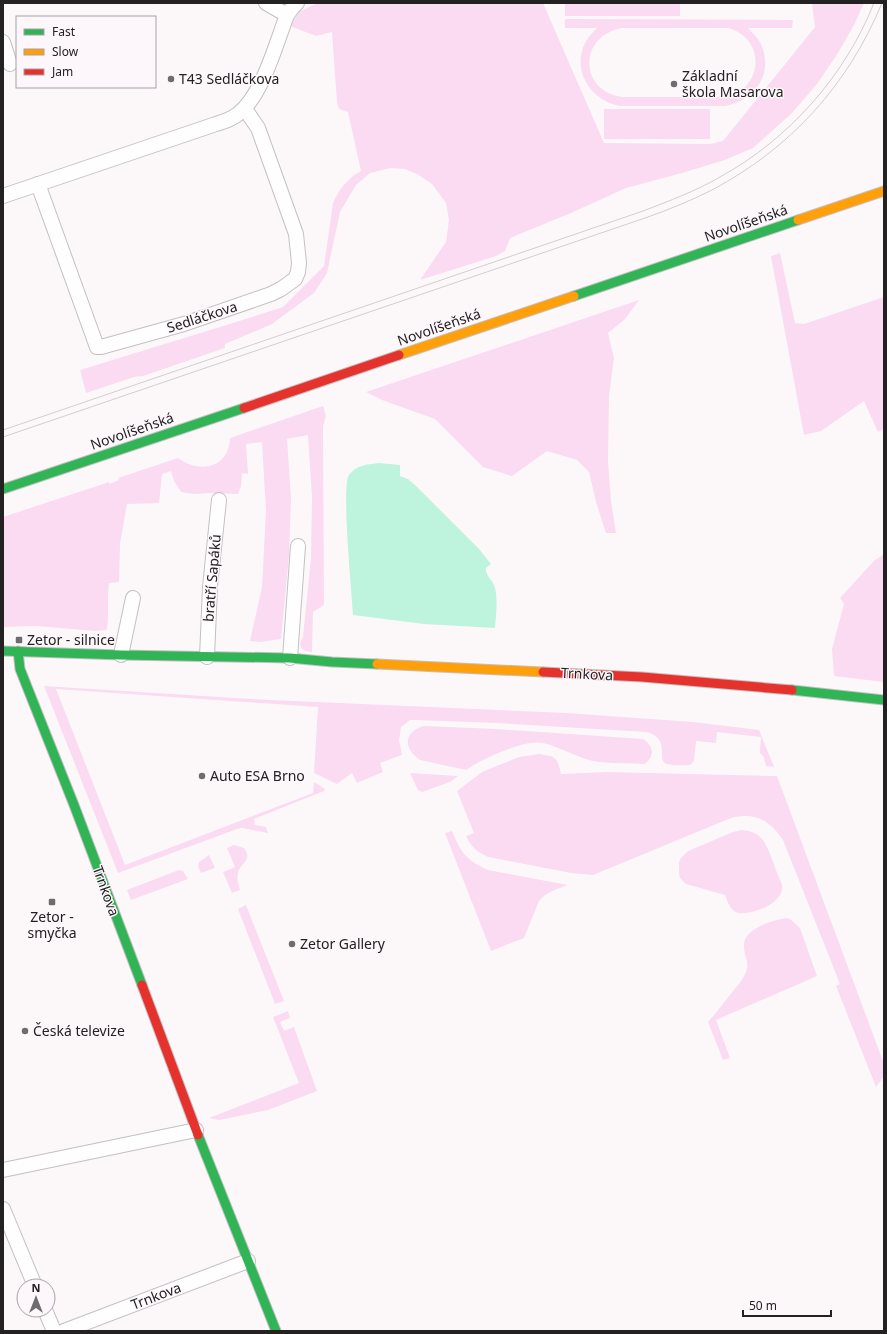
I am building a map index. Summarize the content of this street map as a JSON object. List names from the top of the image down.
{
  "streets": {
    "street": [
      "Novolíšeňská",
      "Sedláčkova",
      "bratří Sapáků",
      "Trnkova"
    ]
  },
  "crossings": [
    ["bratří Sapáků", "Trnkova"]
  ],
  "places": {
    "other": [
      "T43 Sedláčkova",
      "Základní škola Masarova",
      "Auto ESA Brno",
      "Zetor Gallery",
      "Česká televize"
    ],
    "transit": ["Zetor - silnice", "Zetor - smyčka"]
  },
  "legend": ["Fast", "Slow", "Jam"],
  "scale_bar": "50 m",
  "north": "top"
}
